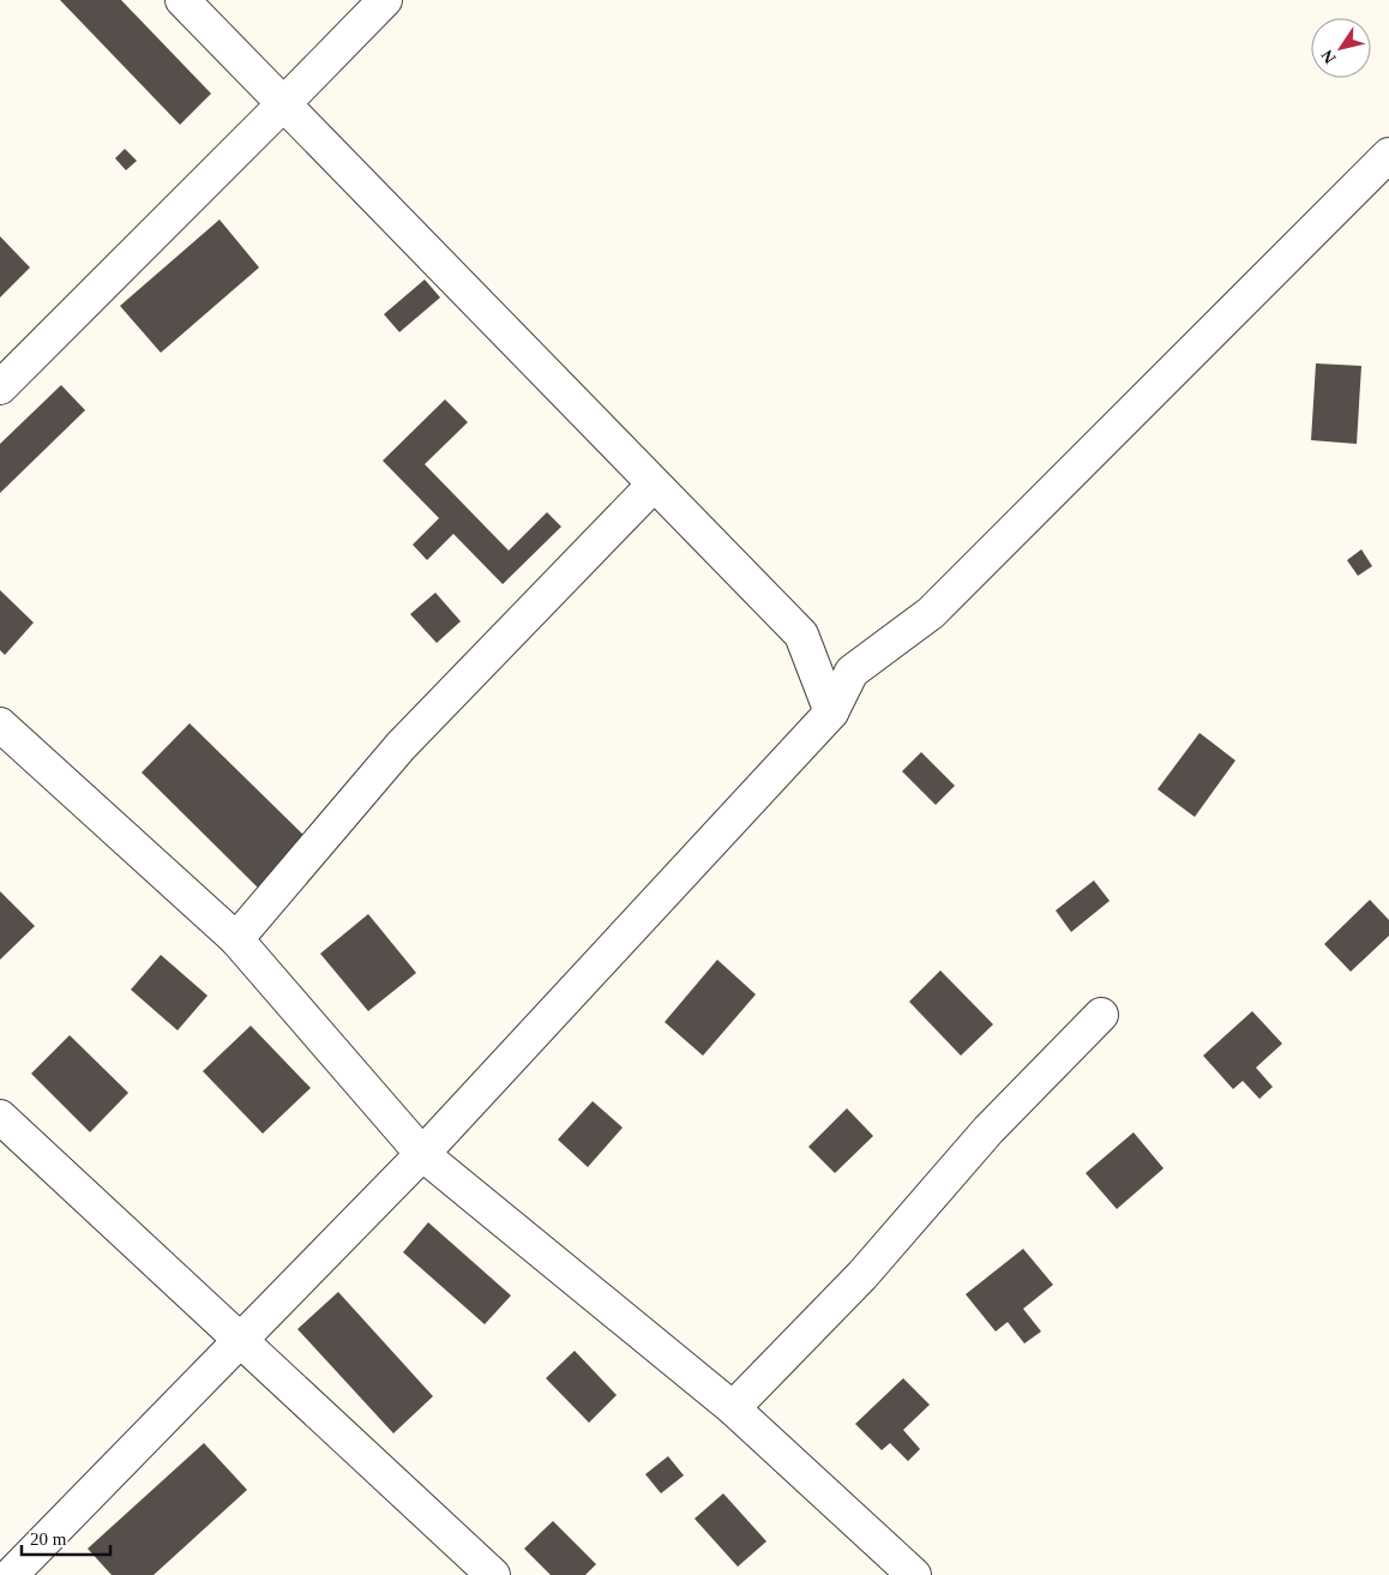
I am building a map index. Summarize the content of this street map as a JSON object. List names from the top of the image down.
{
  "scale_bar": "20 m",
  "north": "bottom left"
}
